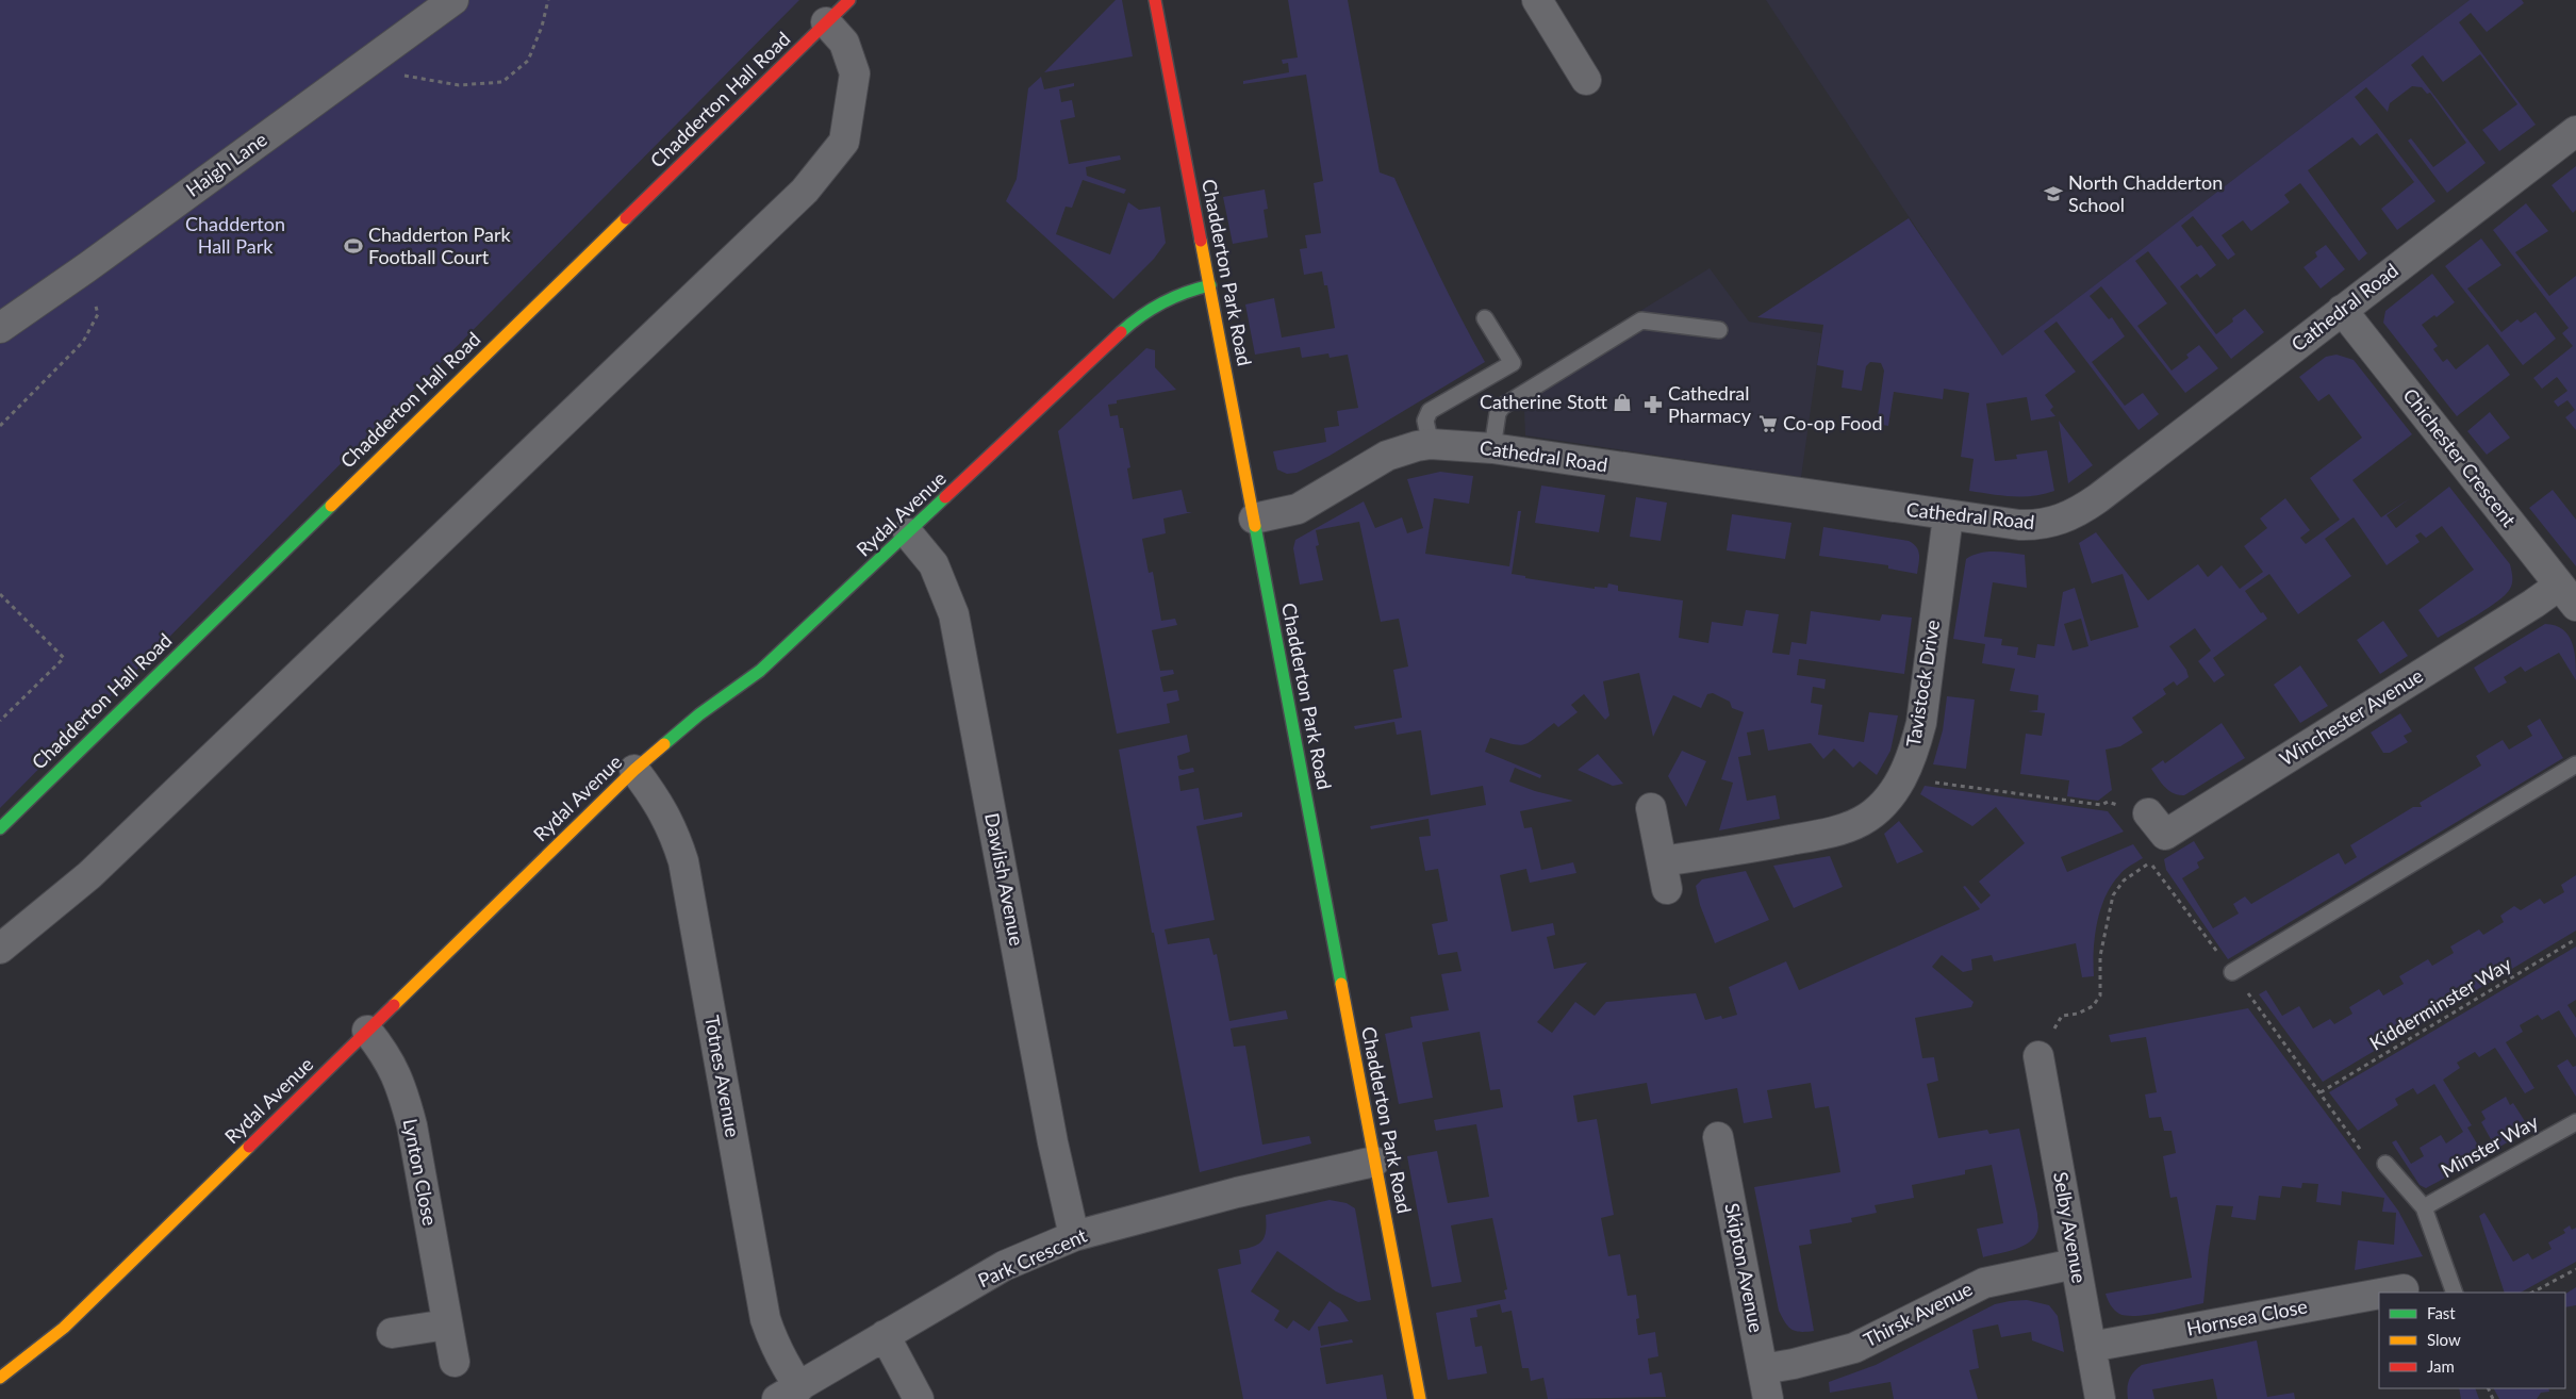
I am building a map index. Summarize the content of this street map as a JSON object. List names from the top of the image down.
{
  "streets": {
    "street": [
      "Chadderton Hall Road",
      "Haigh Lane",
      "Chadderton Park Road",
      "Cathedral Road",
      "Chichester Crescent",
      "Rydal Avenue",
      "Tavistock Drive",
      "Winchester Avenue",
      "Dawlish Avenue",
      "Totnes Avenue",
      "Lynton Close",
      "Selby Avenue",
      "Park Crescent",
      "Skipton Avenue",
      "Thirsk Avenue",
      "Hornsea Close"
    ],
    "lane": ["Minster Way"],
    "path": ["Kidderminster Way"]
  },
  "crossings": [
    ["Chadderton Park Road", "Cathedral Road"],
    ["Chadderton Park Road", "Rydal Avenue"],
    ["Chadderton Park Road", "Park Crescent"],
    ["Cathedral Road", "Chichester Crescent"],
    ["Cathedral Road", "Tavistock Drive"],
    ["Chichester Crescent", "Winchester Avenue"],
    ["Rydal Avenue", "Dawlish Avenue"],
    ["Rydal Avenue", "Totnes Avenue"],
    ["Rydal Avenue", "Lynton Close"],
    ["Dawlish Avenue", "Park Crescent"],
    ["Totnes Avenue", "Park Crescent"],
    ["Selby Avenue", "Thirsk Avenue"],
    ["Selby Avenue", "Hornsea Close"],
    ["Skipton Avenue", "Thirsk Avenue"]
  ],
  "parks": ["Chadderton Hall Park"],
  "places": {
    "school or university": ["North Chadderton School"],
    "sports": ["Chadderton Park Football Court"],
    "shop": ["Catherine Stott"],
    "pharmacy": ["Cathedral Pharmacy"],
    "supermarket": ["Co-op Food"]
  },
  "legend": ["Fast", "Slow", "Jam"]
}
